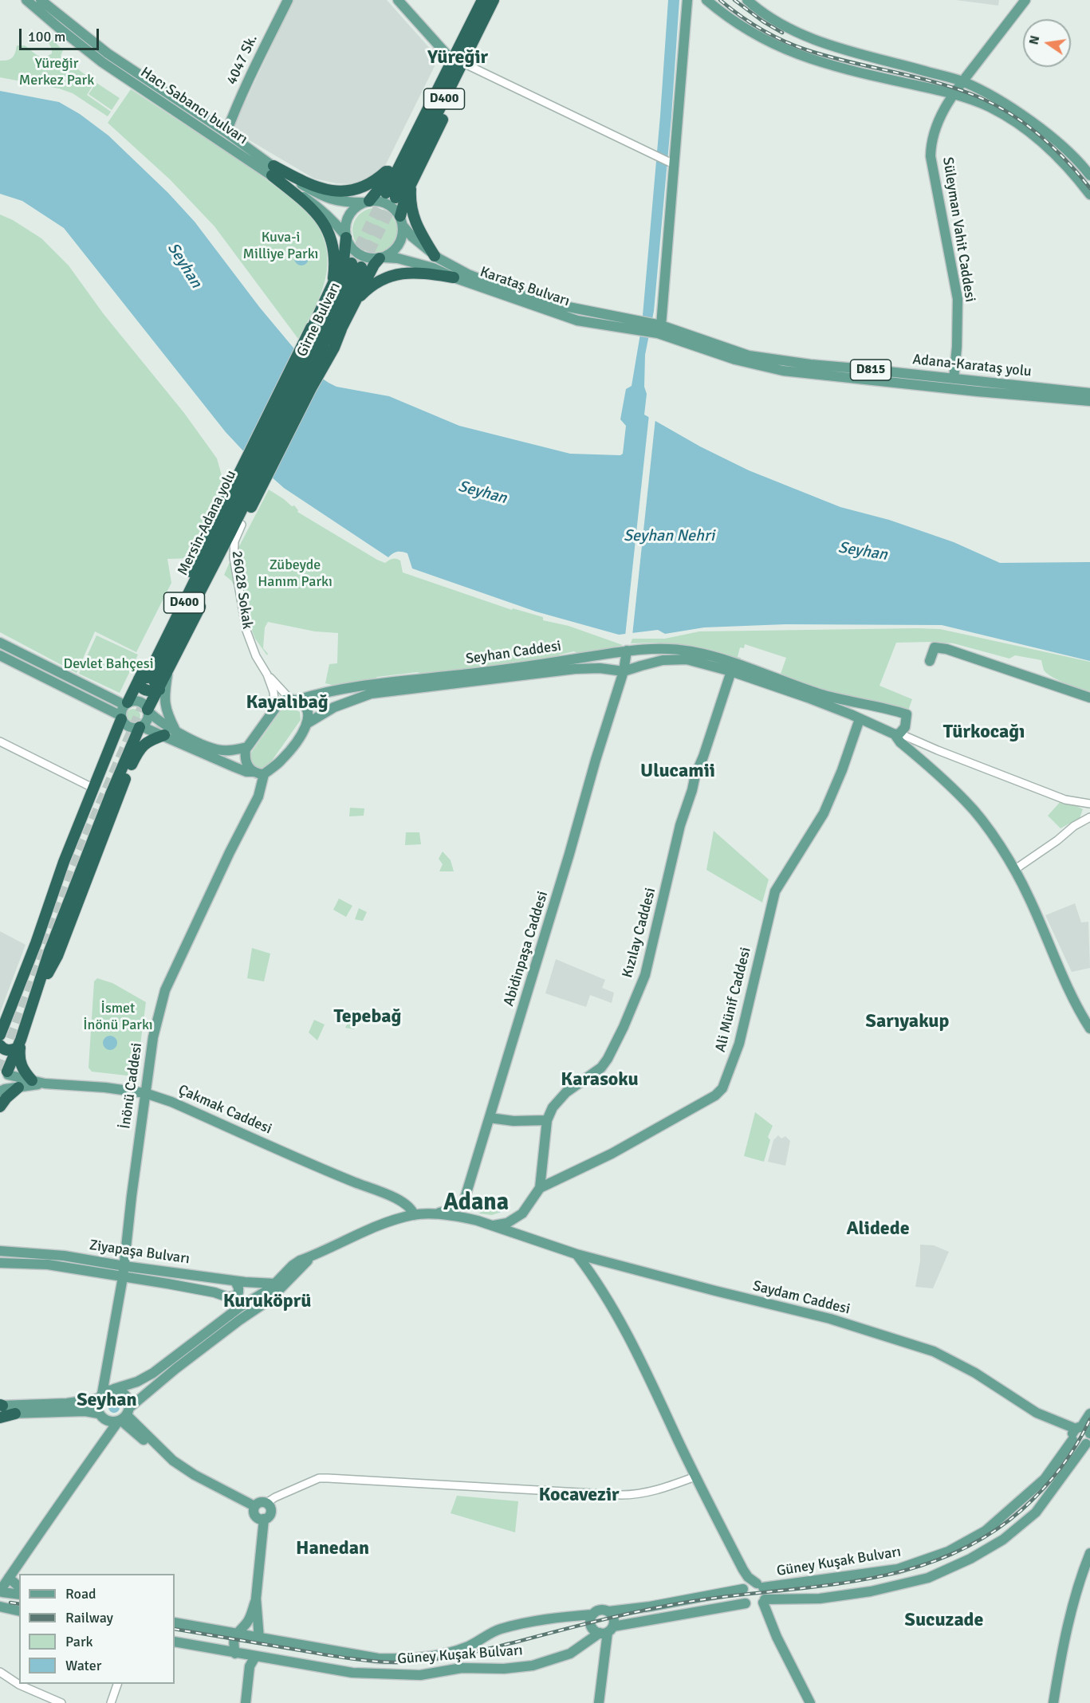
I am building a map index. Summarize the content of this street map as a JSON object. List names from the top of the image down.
{
  "streets": {
    "highway": ["D400", "Girne Bulvarı", "Mersin-Adana yolu"],
    "main road": [
      "4047 Sk.",
      "Hacı Sabancı bulvarı",
      "Süleyman Vahit Caddesi",
      "Karataş Bulvarı",
      "Adana-Karataş yolu",
      "D815",
      "Seyhan Caddesi",
      "Kızılay Caddesi",
      "Abidinpaşa Caddesi",
      "Ali Münif Caddesi",
      "İnönü Caddesi",
      "Çakmak Caddesi",
      "Ziyapaşa Bulvarı",
      "Saydam Caddesi",
      "Güney Kuşak Bulvarı"
    ],
    "street": ["26028 Sokak"]
  },
  "crossings": [
    ["4047 Sk.", "Hacı Sabancı bulvarı"],
    ["Hacı Sabancı bulvarı", "Karataş Bulvarı"],
    ["Süleyman Vahit Caddesi", "Adana-Karataş yolu"],
    ["Karataş Bulvarı", "Adana-Karataş yolu"],
    ["Girne Bulvarı", "Mersin-Adana yolu"],
    ["26028 Sokak", "Seyhan Caddesi"],
    ["Seyhan Caddesi", "Kızılay Caddesi"],
    ["Seyhan Caddesi", "Abidinpaşa Caddesi"],
    ["Abidinpaşa Caddesi", "Saydam Caddesi"],
    ["İnönü Caddesi", "Çakmak Caddesi"],
    ["İnönü Caddesi", "Ziyapaşa Bulvarı"],
    ["Saydam Caddesi", "Güney Kuşak Bulvarı"]
  ],
  "districts": [
    "Yüreğir",
    "Kayalıbağ",
    "Türkocağı",
    "Ulucamii",
    "Tepebağ",
    "Sarıyakup",
    "Karasoku",
    "Adana",
    "Alidede",
    "Kuruköprü",
    "Seyhan",
    "Kocavezir",
    "Hanedan",
    "Sucuzade"
  ],
  "water": ["Seyhan", "Seyhan Nehri"],
  "parks": [
    "Yüreğir Merkez Park",
    "Kuva-i Milliye Parkı",
    "Zübeyde Hanım Parkı",
    "Devlet Bahçesi",
    "İsmet İnönü Parkı"
  ],
  "legend": [
    "Road",
    "Railway",
    "Park",
    "Water"
  ],
  "scale_bar": "100 m",
  "north": "left"
}
